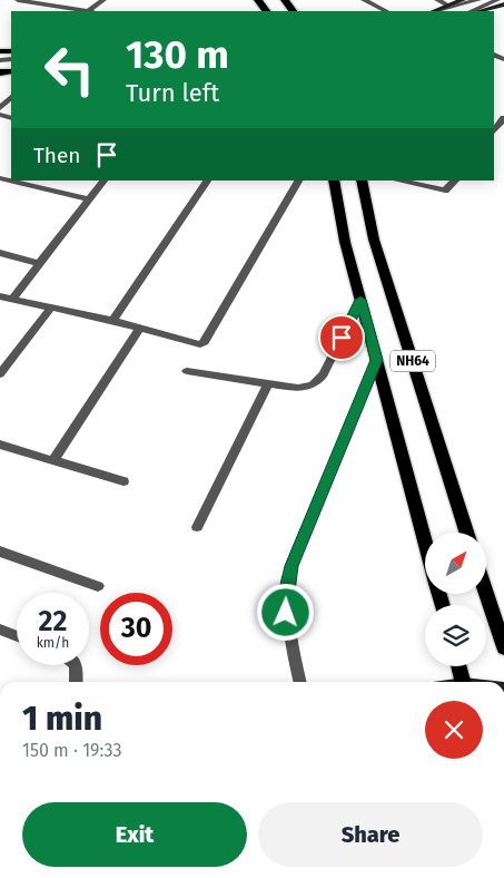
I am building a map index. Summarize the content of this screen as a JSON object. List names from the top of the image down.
{
  "streets": {
    "main road": ["NH64"]
  },
  "north": "top right",
  "page": {
    "turn": ["130 m", "Turn left"],
    "then": "Then",
    "speed": "22 km/h",
    "limit": "30",
    "heading": ["1 min", "150 m · 19:33"],
    "buttons": ["Exit", "Share"]
  }
}
